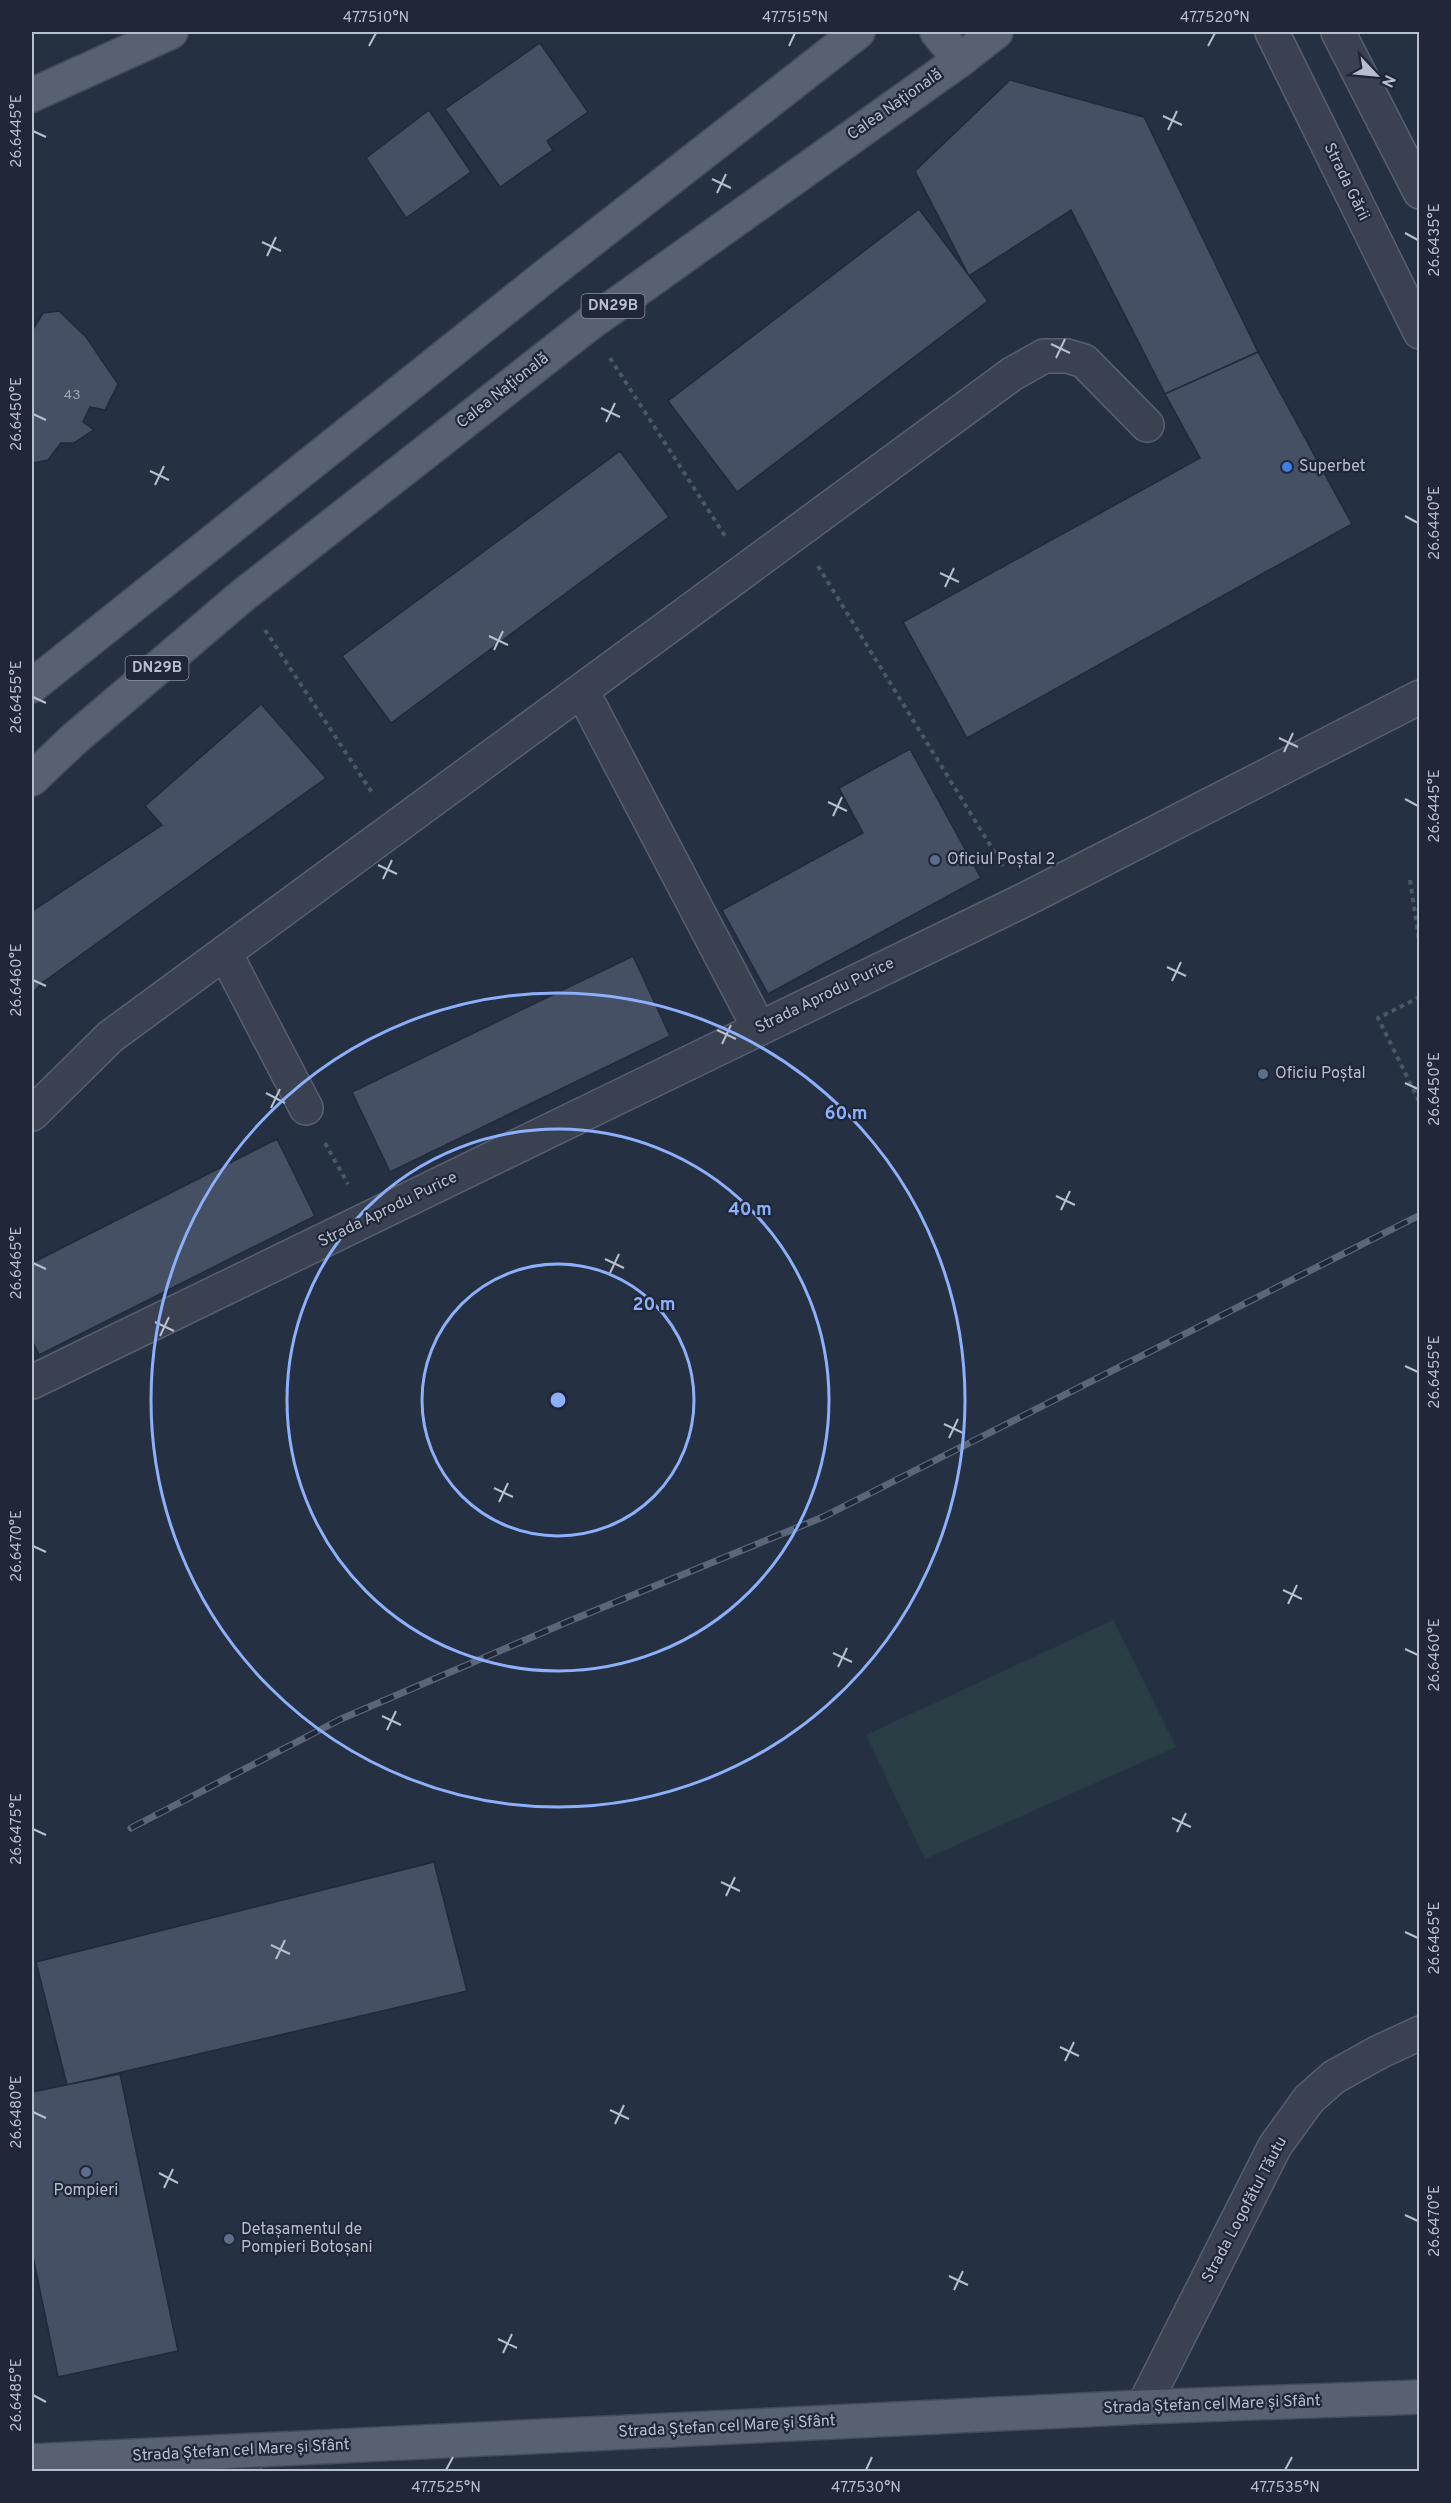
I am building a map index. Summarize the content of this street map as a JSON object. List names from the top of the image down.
{
  "streets": {
    "main road": ["Calea Națională", "DN29B", "Strada Ștefan cel Mare și Sfânt"],
    "street": ["Strada Gării", "Strada Aprodu Purice", "Strada Logofătul Tăutu"]
  },
  "crossings": [
    ["Strada Logofătul Tăutu", "Strada Ștefan cel Mare și Sfânt"]
  ],
  "places": [
    "Superbet",
    "Oficiul Poștal 2",
    "Oficiu Poștal",
    "Pompieri",
    "Detașamentul de Pompieri Botoșani"
  ],
  "house_numbers": ["43"],
  "north": "bottom right",
  "coordinates": [
    "47.7510°N",
    "47.7515°N",
    "47.7520°N",
    "26.6445°E",
    "26.6435°E",
    "26.6450°E",
    "26.6440°E",
    "26.6455°E",
    "26.6460°E",
    "26.6465°E",
    "26.6470°E",
    "26.6475°E",
    "26.6480°E",
    "26.6485°E",
    "47.7525°N",
    "47.7530°N",
    "47.7535°N"
  ],
  "rings": ["60 m", "40 m", "20 m"]
}
